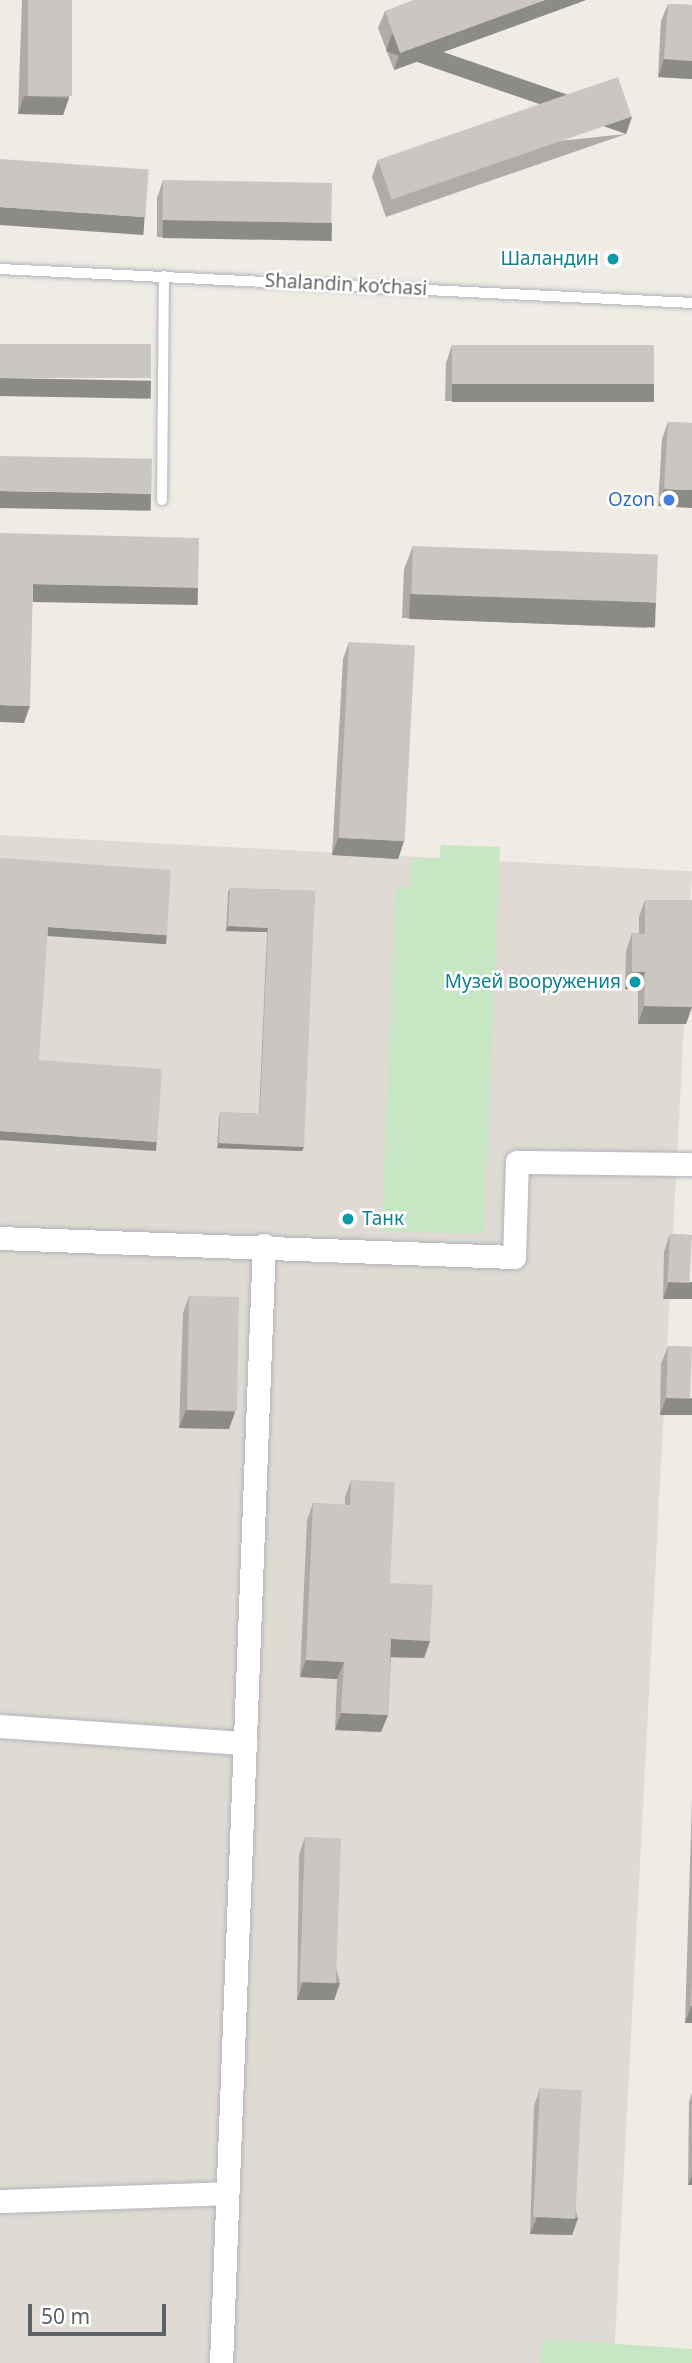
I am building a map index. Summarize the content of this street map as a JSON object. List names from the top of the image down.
{
  "streets": {
    "lane": ["Shalandin ko‘chasi"]
  },
  "places": [
    "Шаландин",
    "Ozon",
    "Музей вооружения",
    "Танк"
  ],
  "scale_bar": "50 m"
}
